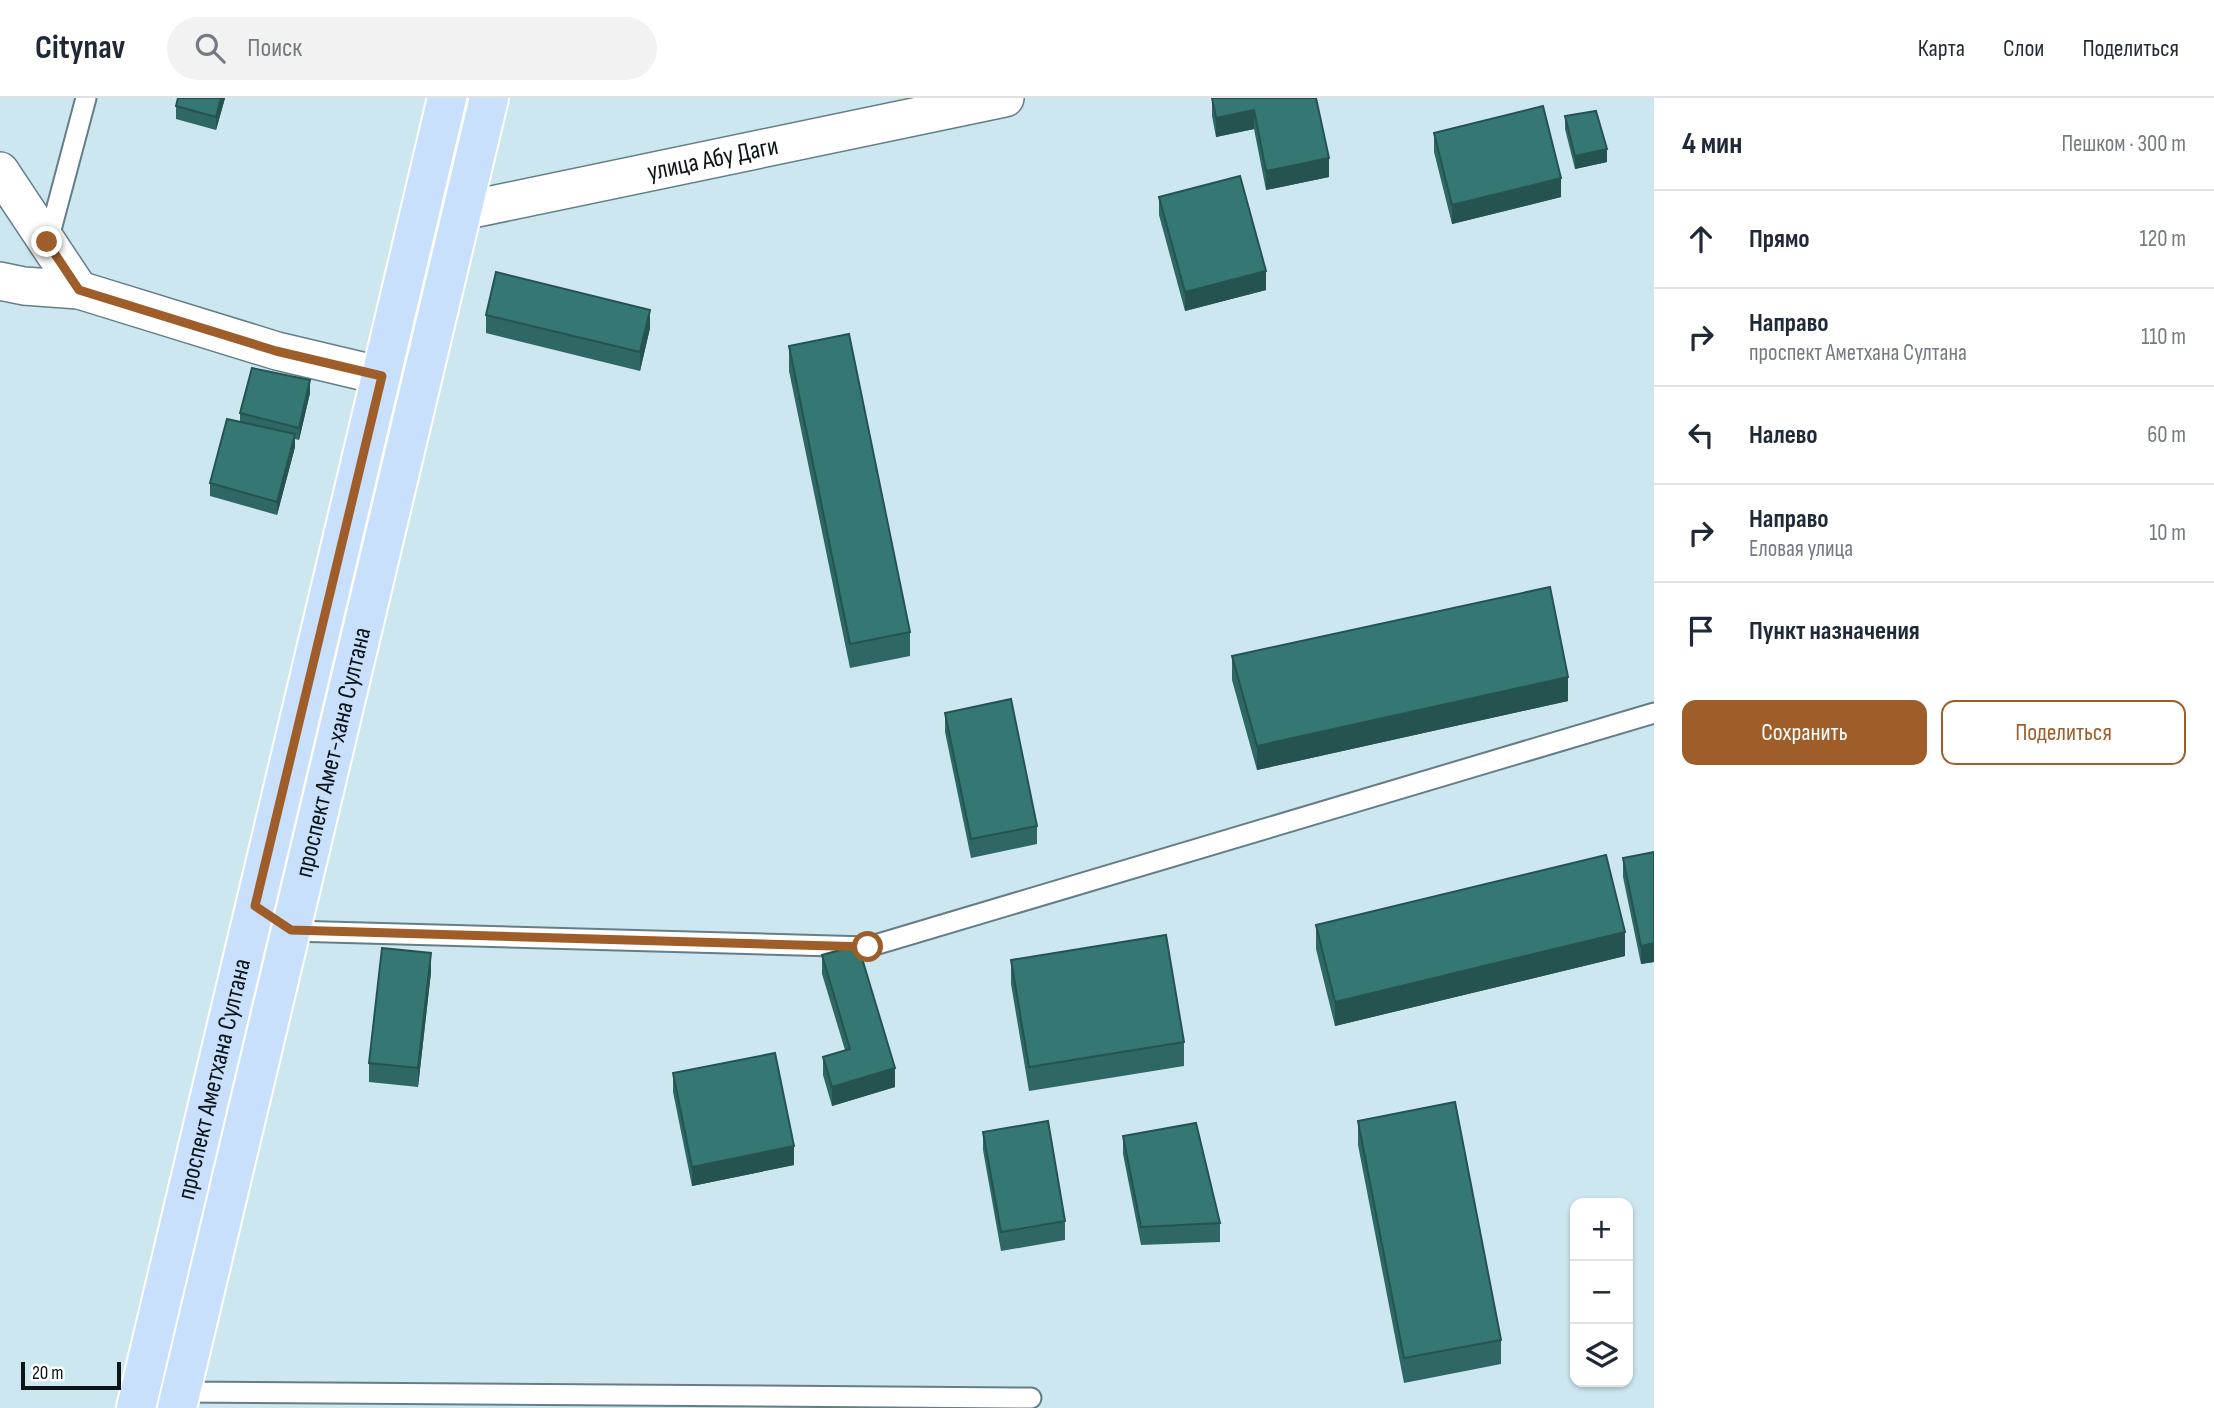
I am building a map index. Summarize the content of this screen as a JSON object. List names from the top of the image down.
{
  "streets": {
    "main road": ["проспект Амет-хана Султана", "проспект Аметхана Султана"],
    "street": ["улица Абу Даги"]
  },
  "crossings": [
    ["улица Абу Даги", "проспект Амет-хана Султана"]
  ],
  "scale_bar": "20 m",
  "page": {
    "header": "Citynav",
    "search": "Поиск",
    "nav": ["Карта", "Слои", "Поделиться"],
    "heading": ["4 мин", "Пешком · 300 m"],
    "list": [
      ["Прямо", "120 m"],
      ["Направо", "проспект Аметхана Султана", "110 m"],
      ["Налево", "60 m"],
      ["Направо", "Еловая улица", "10 m"],
      "Пункт назначения"
    ],
    "buttons": ["Сохранить", "Поделиться"],
    "map_buttons": ["+", "−"],
    "scale": "20 m"
  }
}
